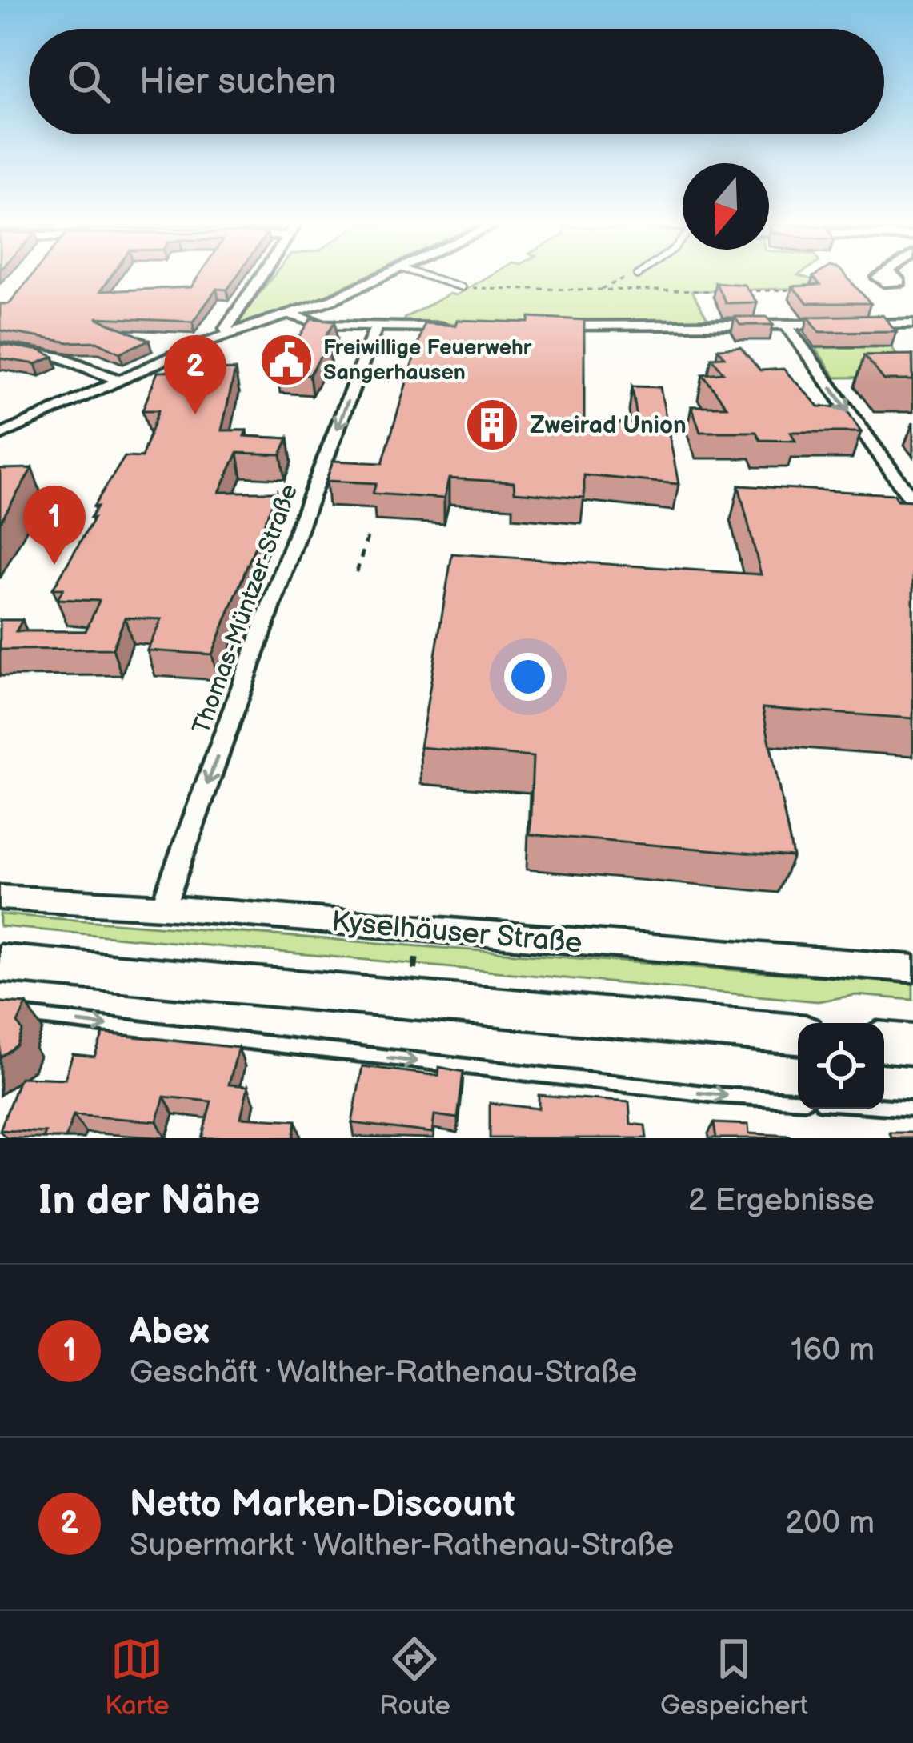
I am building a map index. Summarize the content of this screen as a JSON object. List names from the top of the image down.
{
  "streets": {
    "street": ["Thomas-Müntzer-Straße", "Kyselhäuser Straße"]
  },
  "crossings": [
    ["Thomas-Müntzer-Straße", "Kyselhäuser Straße"]
  ],
  "one_way": ["Thomas-Müntzer-Straße"],
  "places": {
    "public building": ["Freiwillige Feuerwehr Sangerhausen"],
    "building": ["Zweirad Union"]
  },
  "north": "bottom",
  "page": {
    "search": "Hier suchen",
    "pins": ["2", "1"],
    "heading": ["In der Nähe", "2 Ergebnisse"],
    "list": [
      {
        "mark": "1",
        "name": "Abex",
        "note": "Geschäft · Walther-Rathenau-Straße",
        "value": "160 m"
      },
      {
        "mark": "2",
        "name": "Netto Marken-Discount",
        "note": "Supermarkt · Walther-Rathenau-Straße",
        "value": "200 m"
      }
    ],
    "nav": ["Karte", "Route", "Gespeichert"]
  }
}
